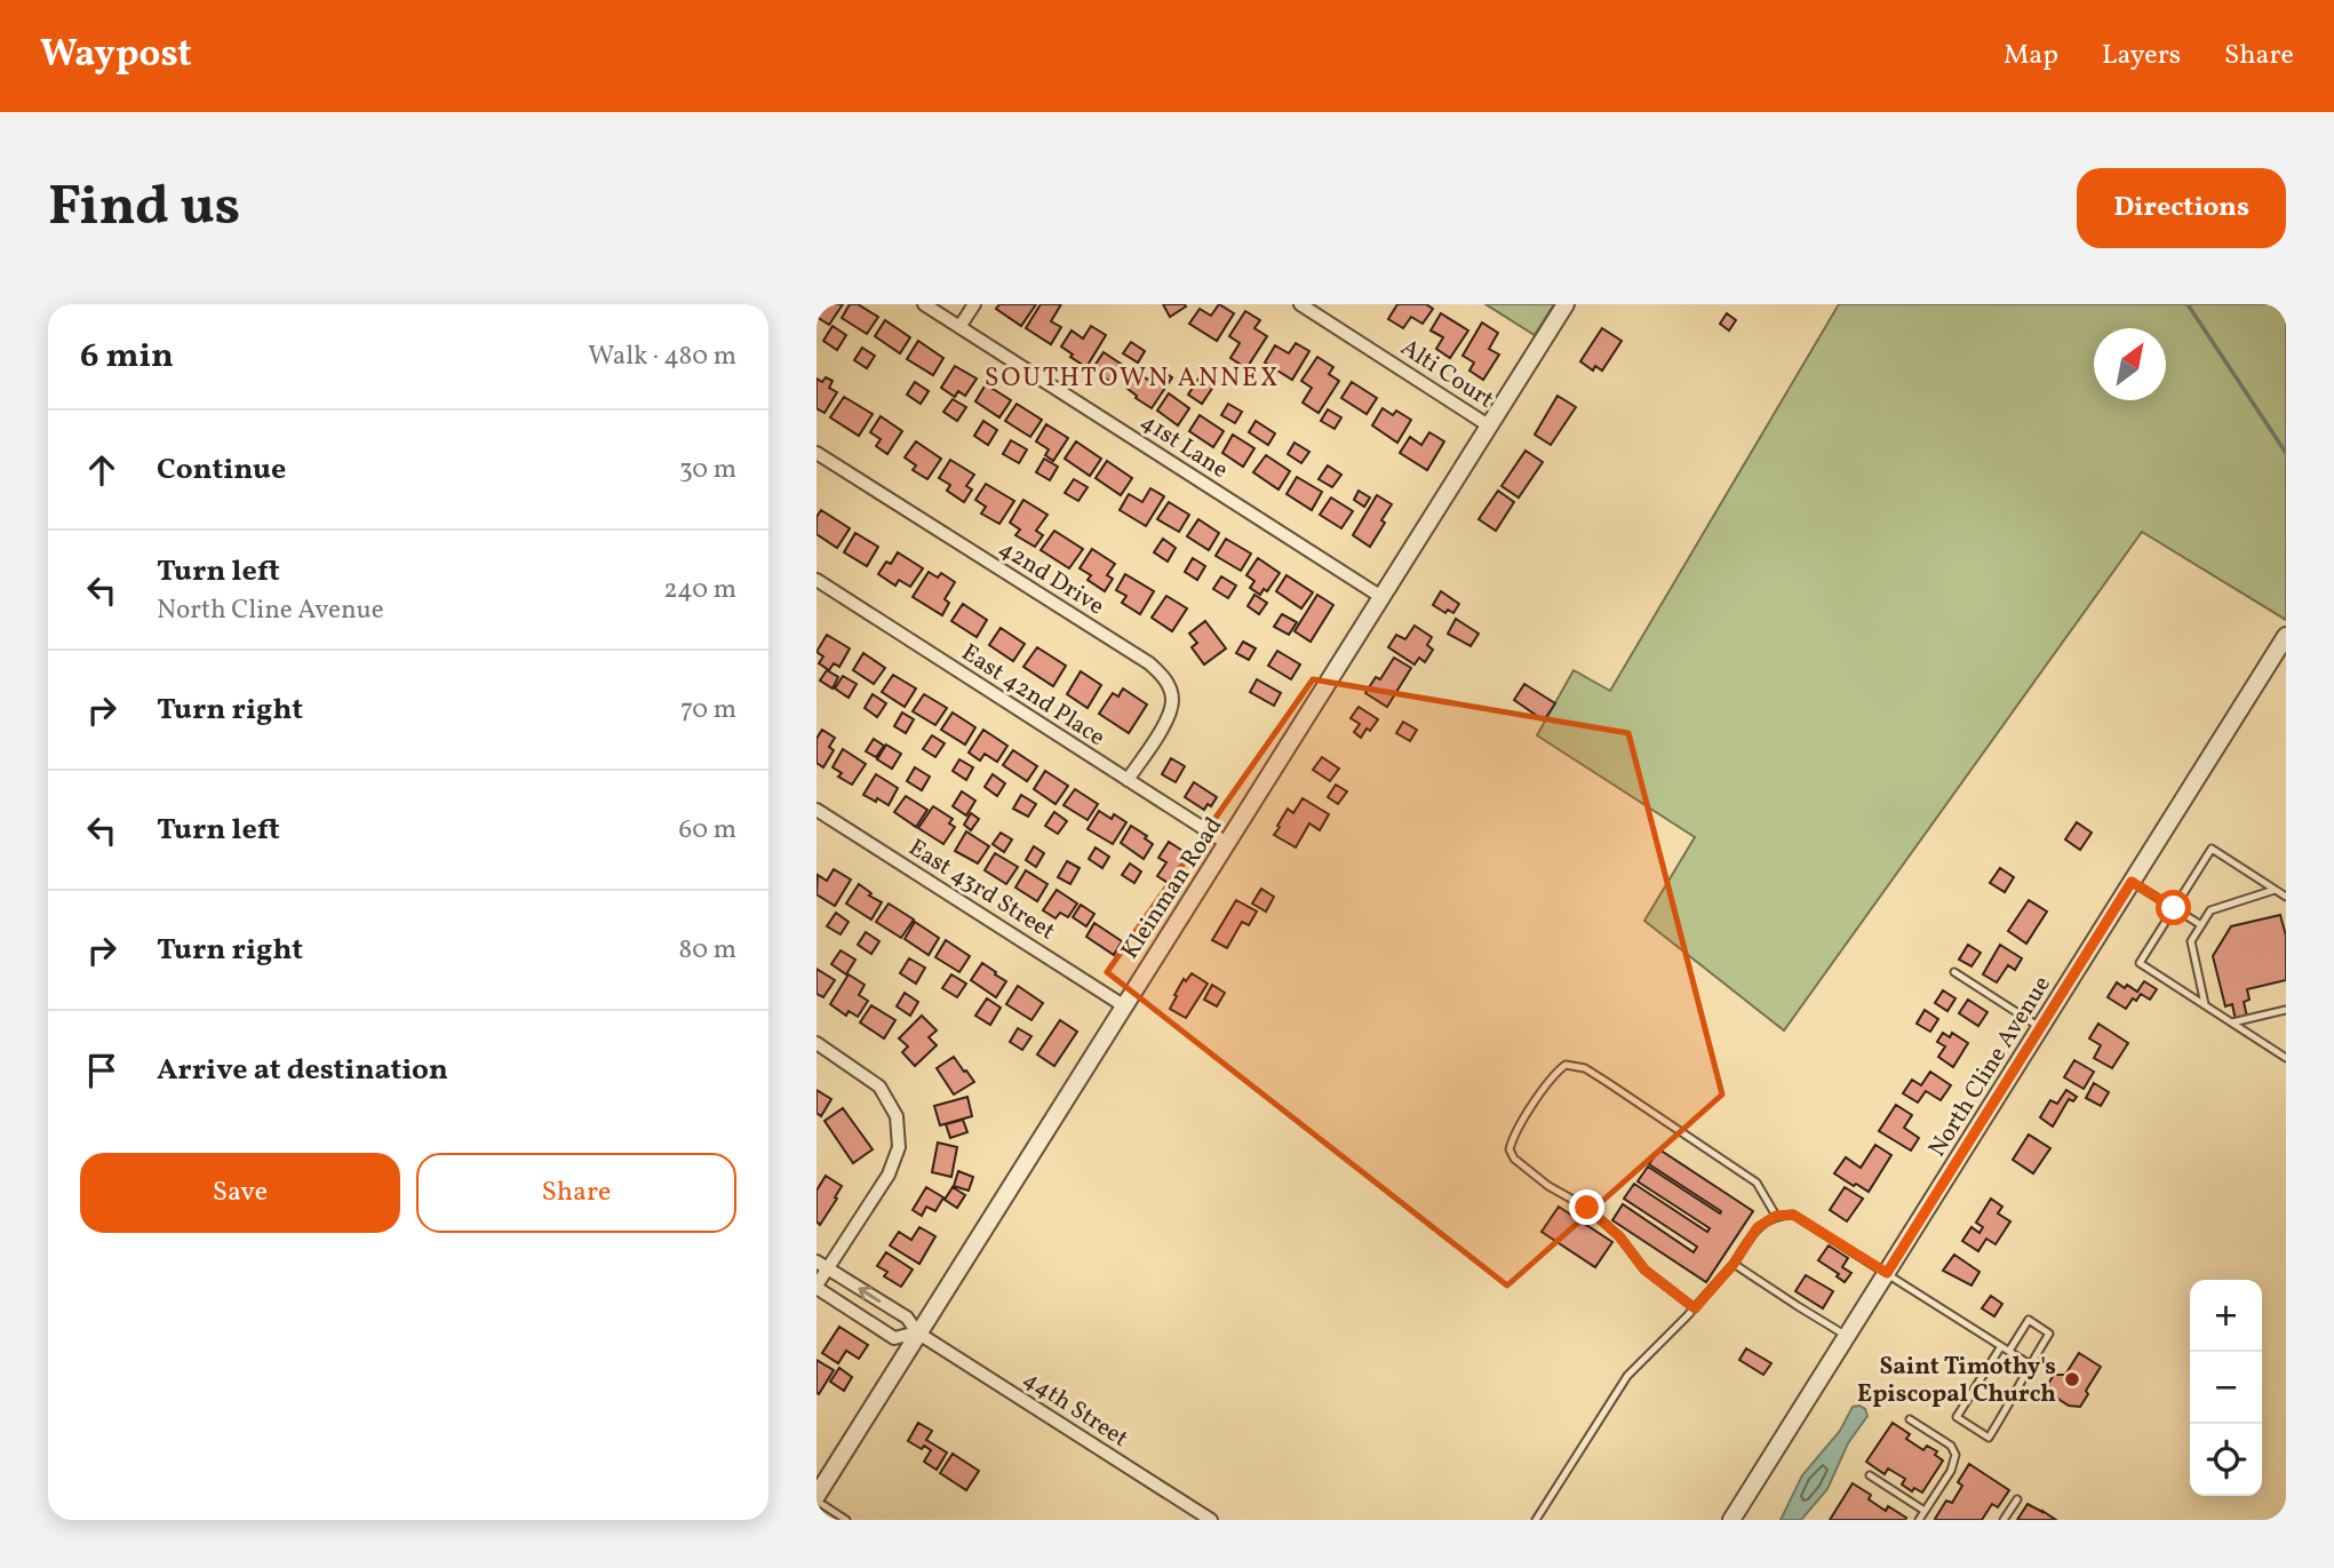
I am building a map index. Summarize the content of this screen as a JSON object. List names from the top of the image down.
{
  "streets": {
    "street": [
      "Alti Court",
      "41st Lane",
      "42nd Drive",
      "East 42nd Place",
      "Kleinman Road",
      "East 43rd Street",
      "North Cline Avenue",
      "44th Street"
    ]
  },
  "crossings": [
    ["Alti Court", "Kleinman Road"],
    ["41st Lane", "Kleinman Road"],
    ["42nd Drive", "East 42nd Place"],
    ["East 42nd Place", "Kleinman Road"],
    ["Kleinman Road", "East 43rd Street"],
    ["Kleinman Road", "44th Street"]
  ],
  "districts": ["SOUTHTOWN ANNEX"],
  "places": ["Saint Timothy's Episcopal Church"],
  "north": "top right",
  "page": {
    "header": "Waypost",
    "nav": ["Map", "Layers", "Share"],
    "buttons": [
      "Directions",
      ["Save", "Share"]
    ],
    "title": "Find us",
    "heading": ["6 min", "Walk · 480 m"],
    "list": [
      ["Continue", "30 m"],
      ["Turn left", "North Cline Avenue", "240 m"],
      ["Turn right", "70 m"],
      ["Turn left", "60 m"],
      ["Turn right", "80 m"],
      "Arrive at destination"
    ],
    "map_buttons": ["+", "−"]
  }
}
